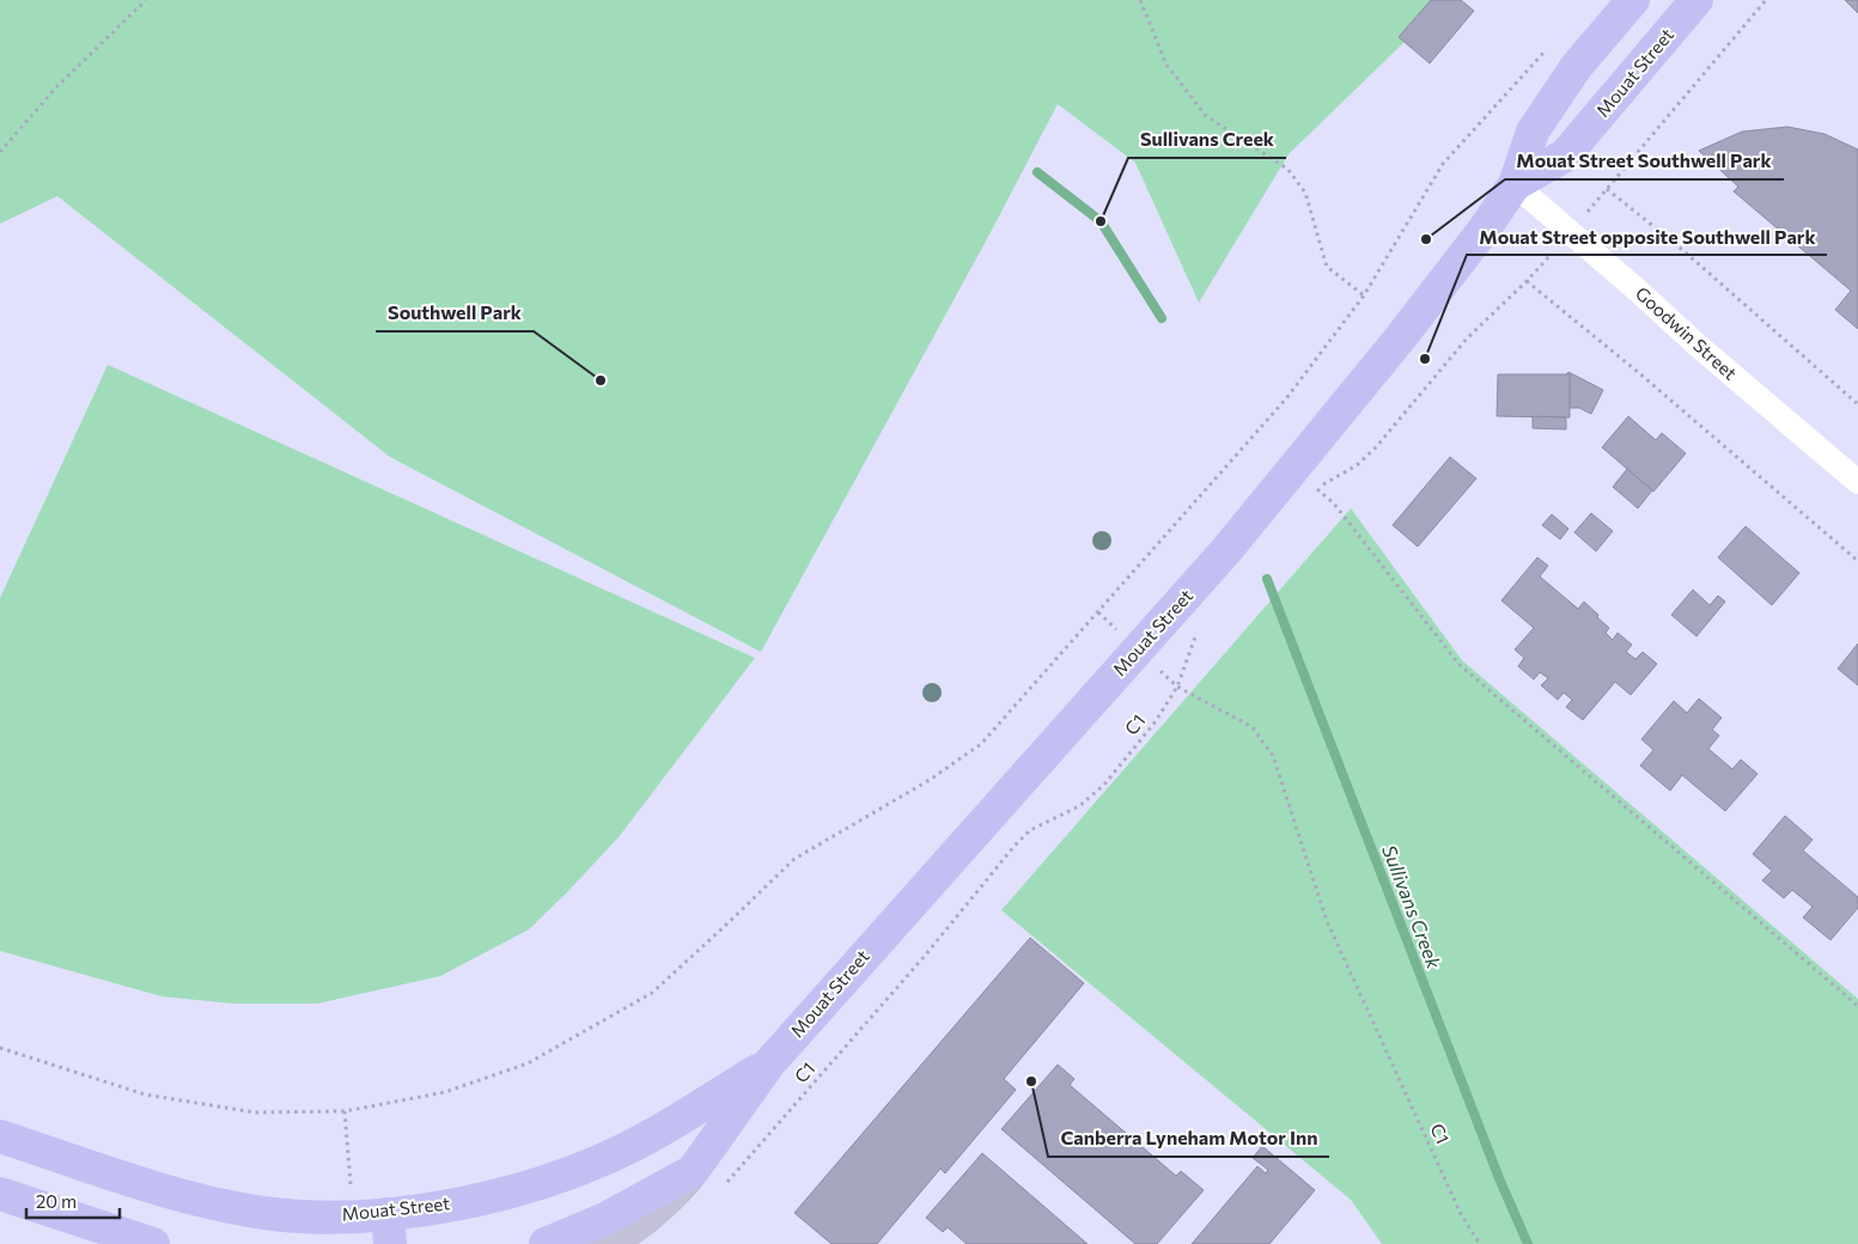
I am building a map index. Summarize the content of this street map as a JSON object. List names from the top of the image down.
{
  "streets": {
    "main road": ["Mouat Street"],
    "street": ["Goodwin Street"],
    "path": ["C1"]
  },
  "crossings": [
    ["Mouat Street", "Goodwin Street"]
  ],
  "water": ["Sullivans Creek"],
  "places": [
    "Sullivans Creek",
    "Mouat Street Southwell Park",
    "Mouat Street opposite Southwell Park",
    "Southwell Park",
    "Canberra Lyneham Motor Inn"
  ],
  "scale_bar": "20 m"
}
